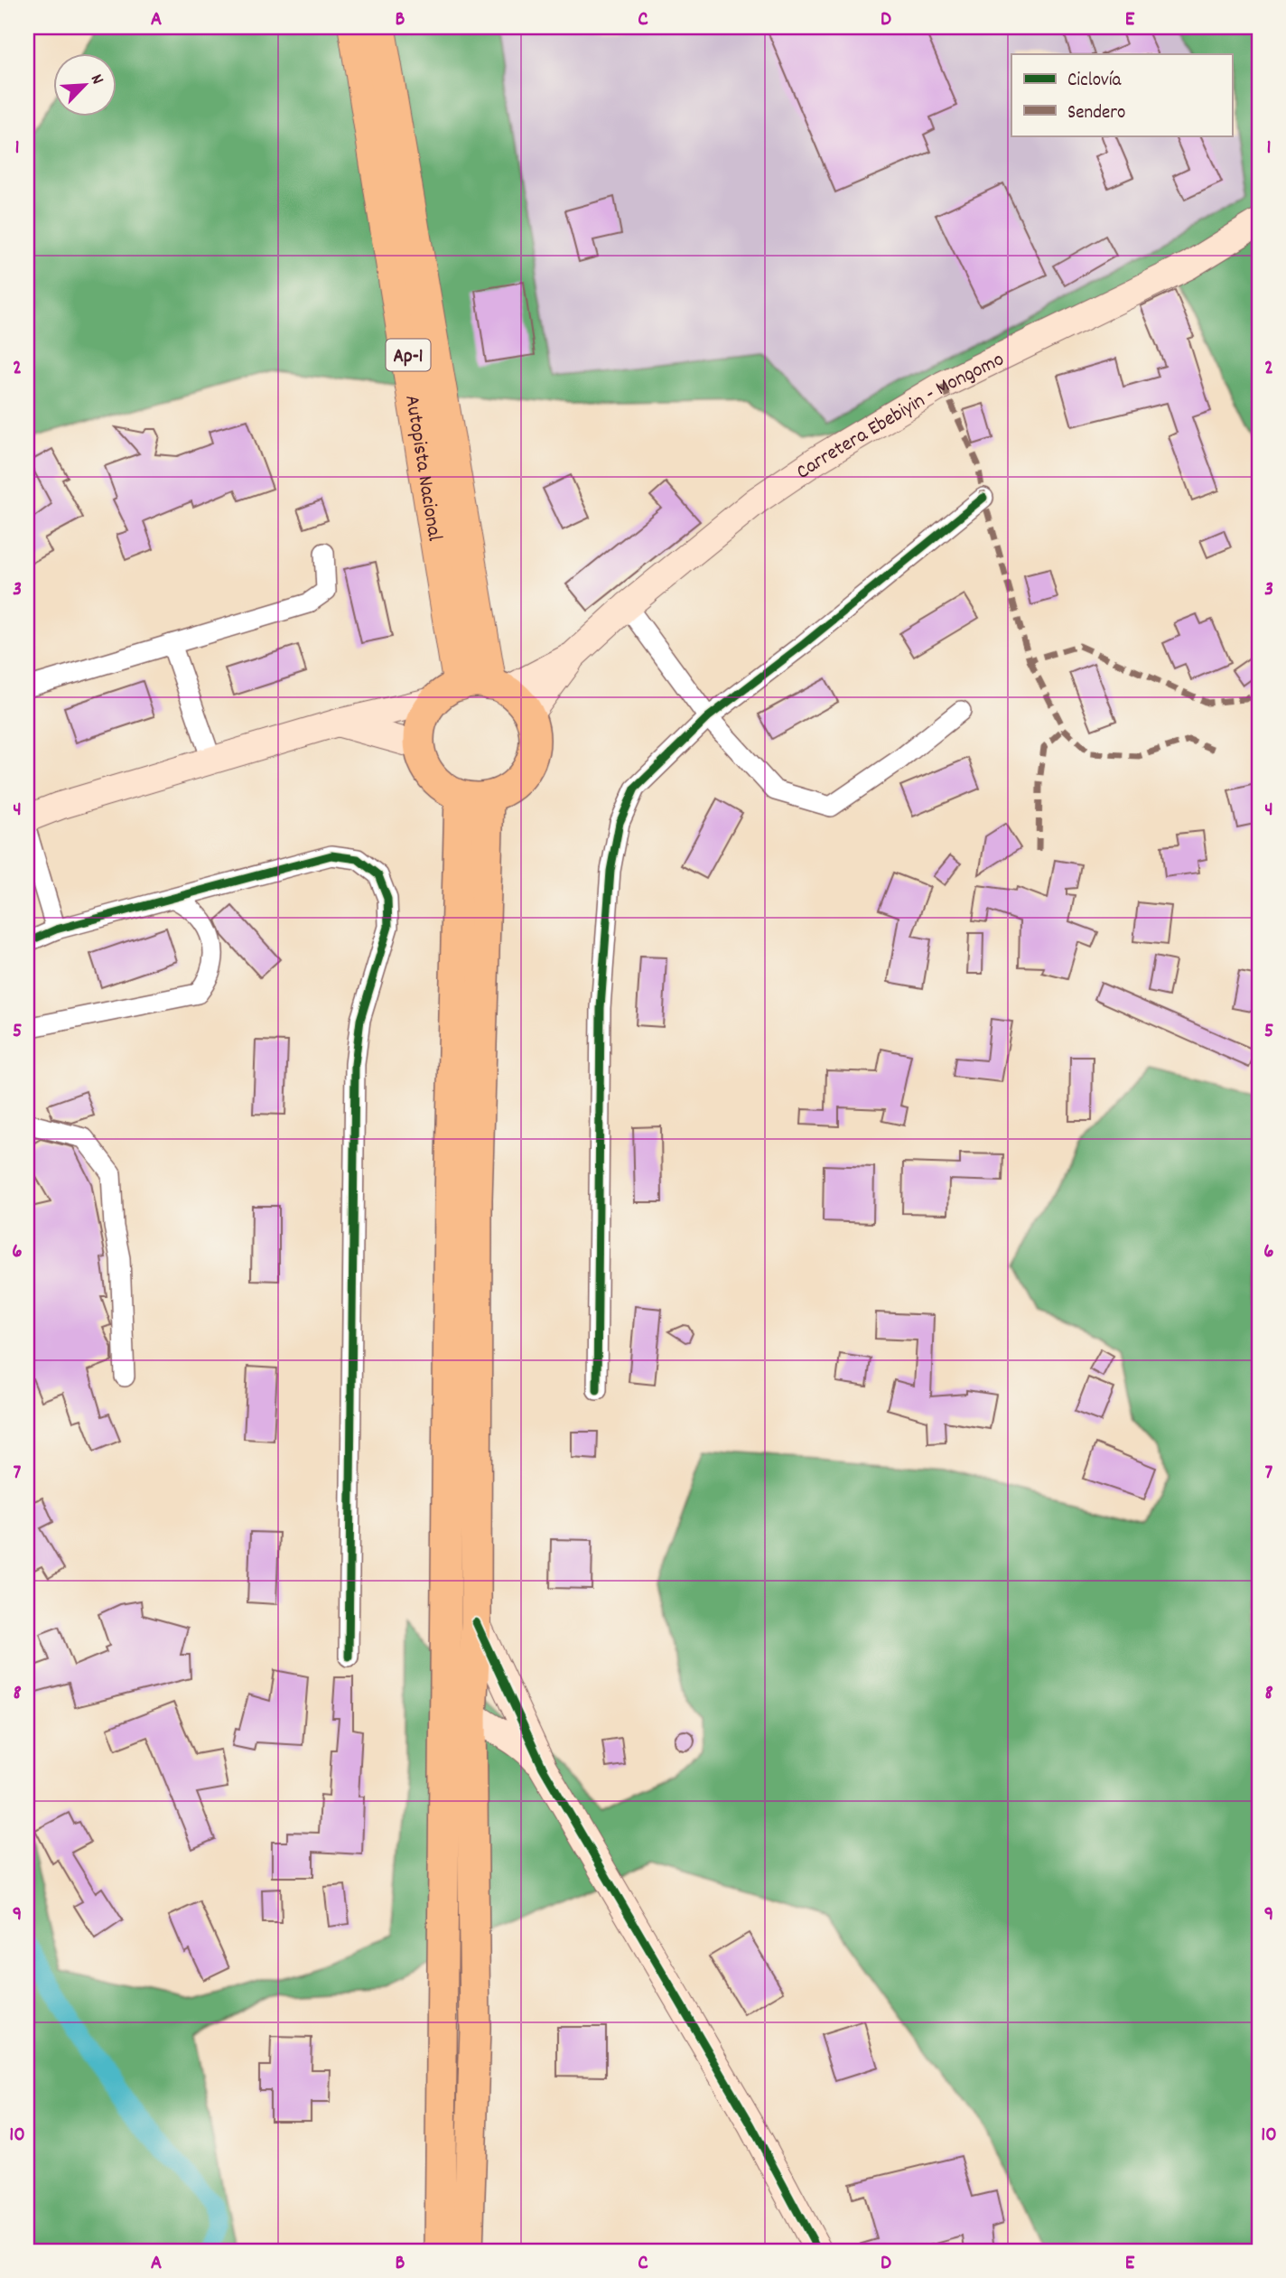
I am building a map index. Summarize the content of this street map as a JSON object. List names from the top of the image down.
{
  "streets": {
    "highway": ["Ap-1", "Autopista Nacional"],
    "street": ["Carretera Ebebiyin - Mongomo"]
  },
  "crossings": [
    ["Carretera Ebebiyin - Mongomo", "Autopista Nacional"]
  ],
  "legend": ["Ciclovía", "Sendero"],
  "north": "top right",
  "grid": {
    "columns": [
      "A",
      "B",
      "C",
      "D",
      "E"
    ],
    "rows": [
      "1",
      "2",
      "3",
      "4",
      "5",
      "6",
      "7",
      "8",
      "9",
      "10"
    ]
  }
}
